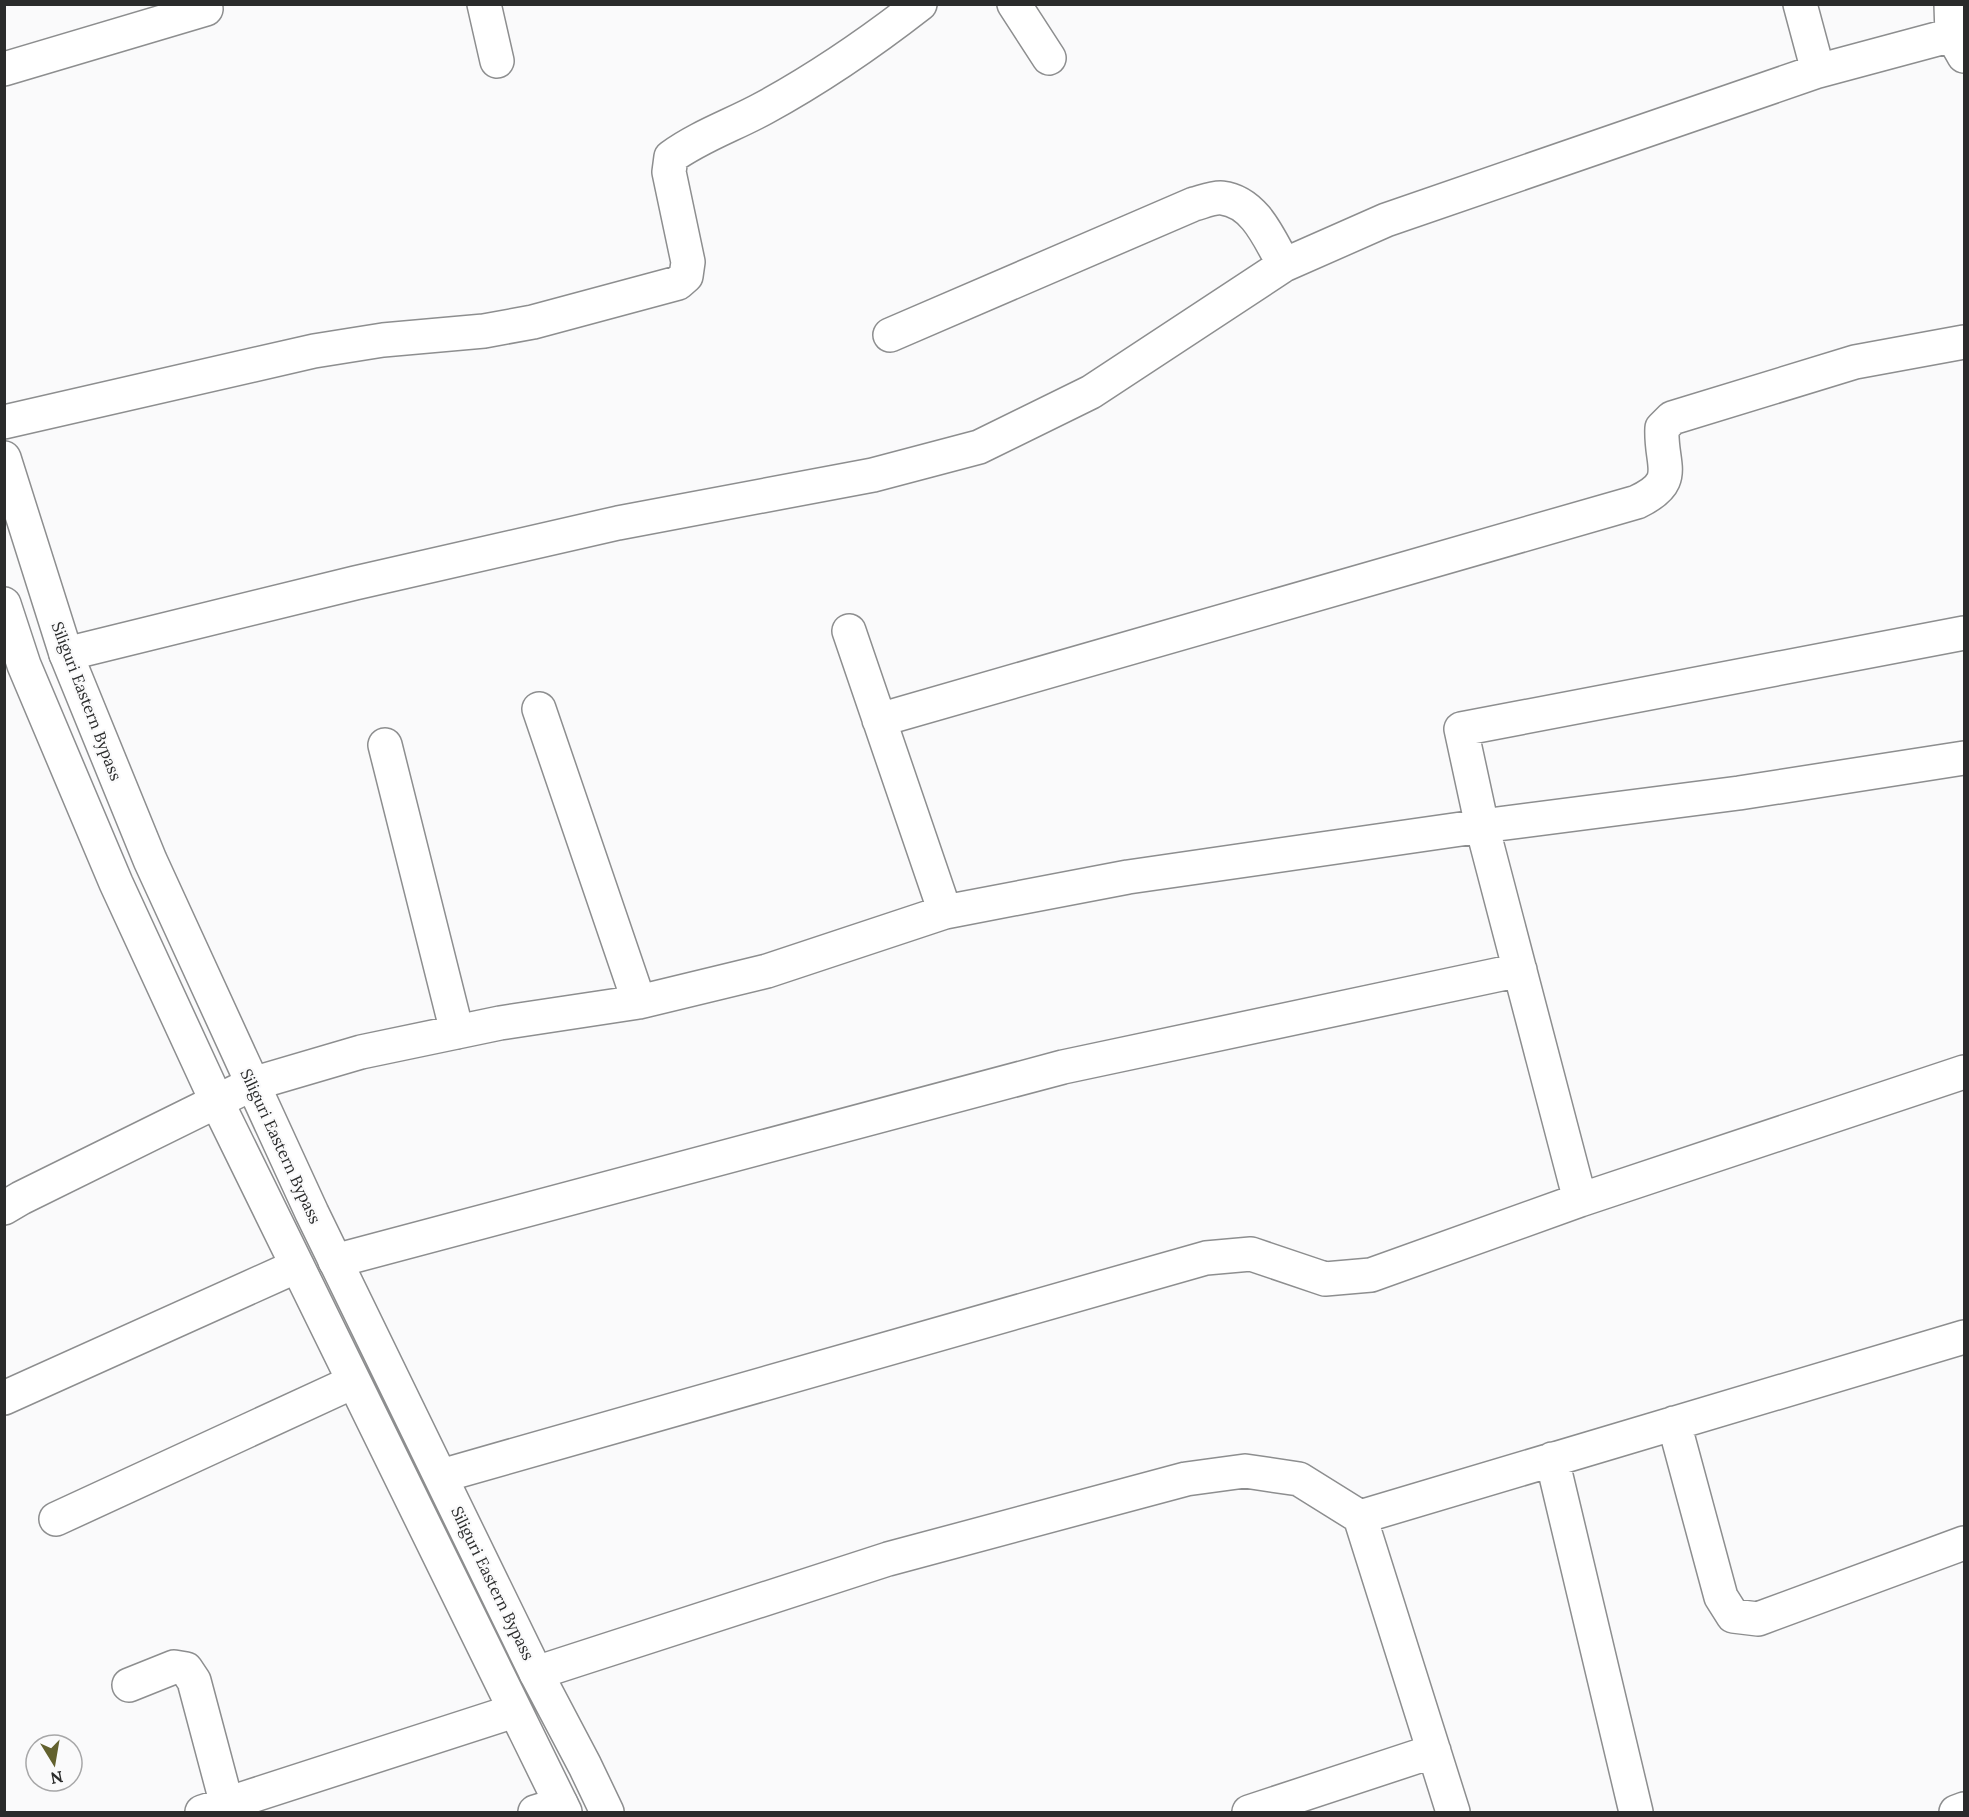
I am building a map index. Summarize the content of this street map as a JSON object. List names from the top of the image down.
{
  "streets": {
    "street": ["Siliguri Eastern Bypass"]
  },
  "north": "bottom"
}
